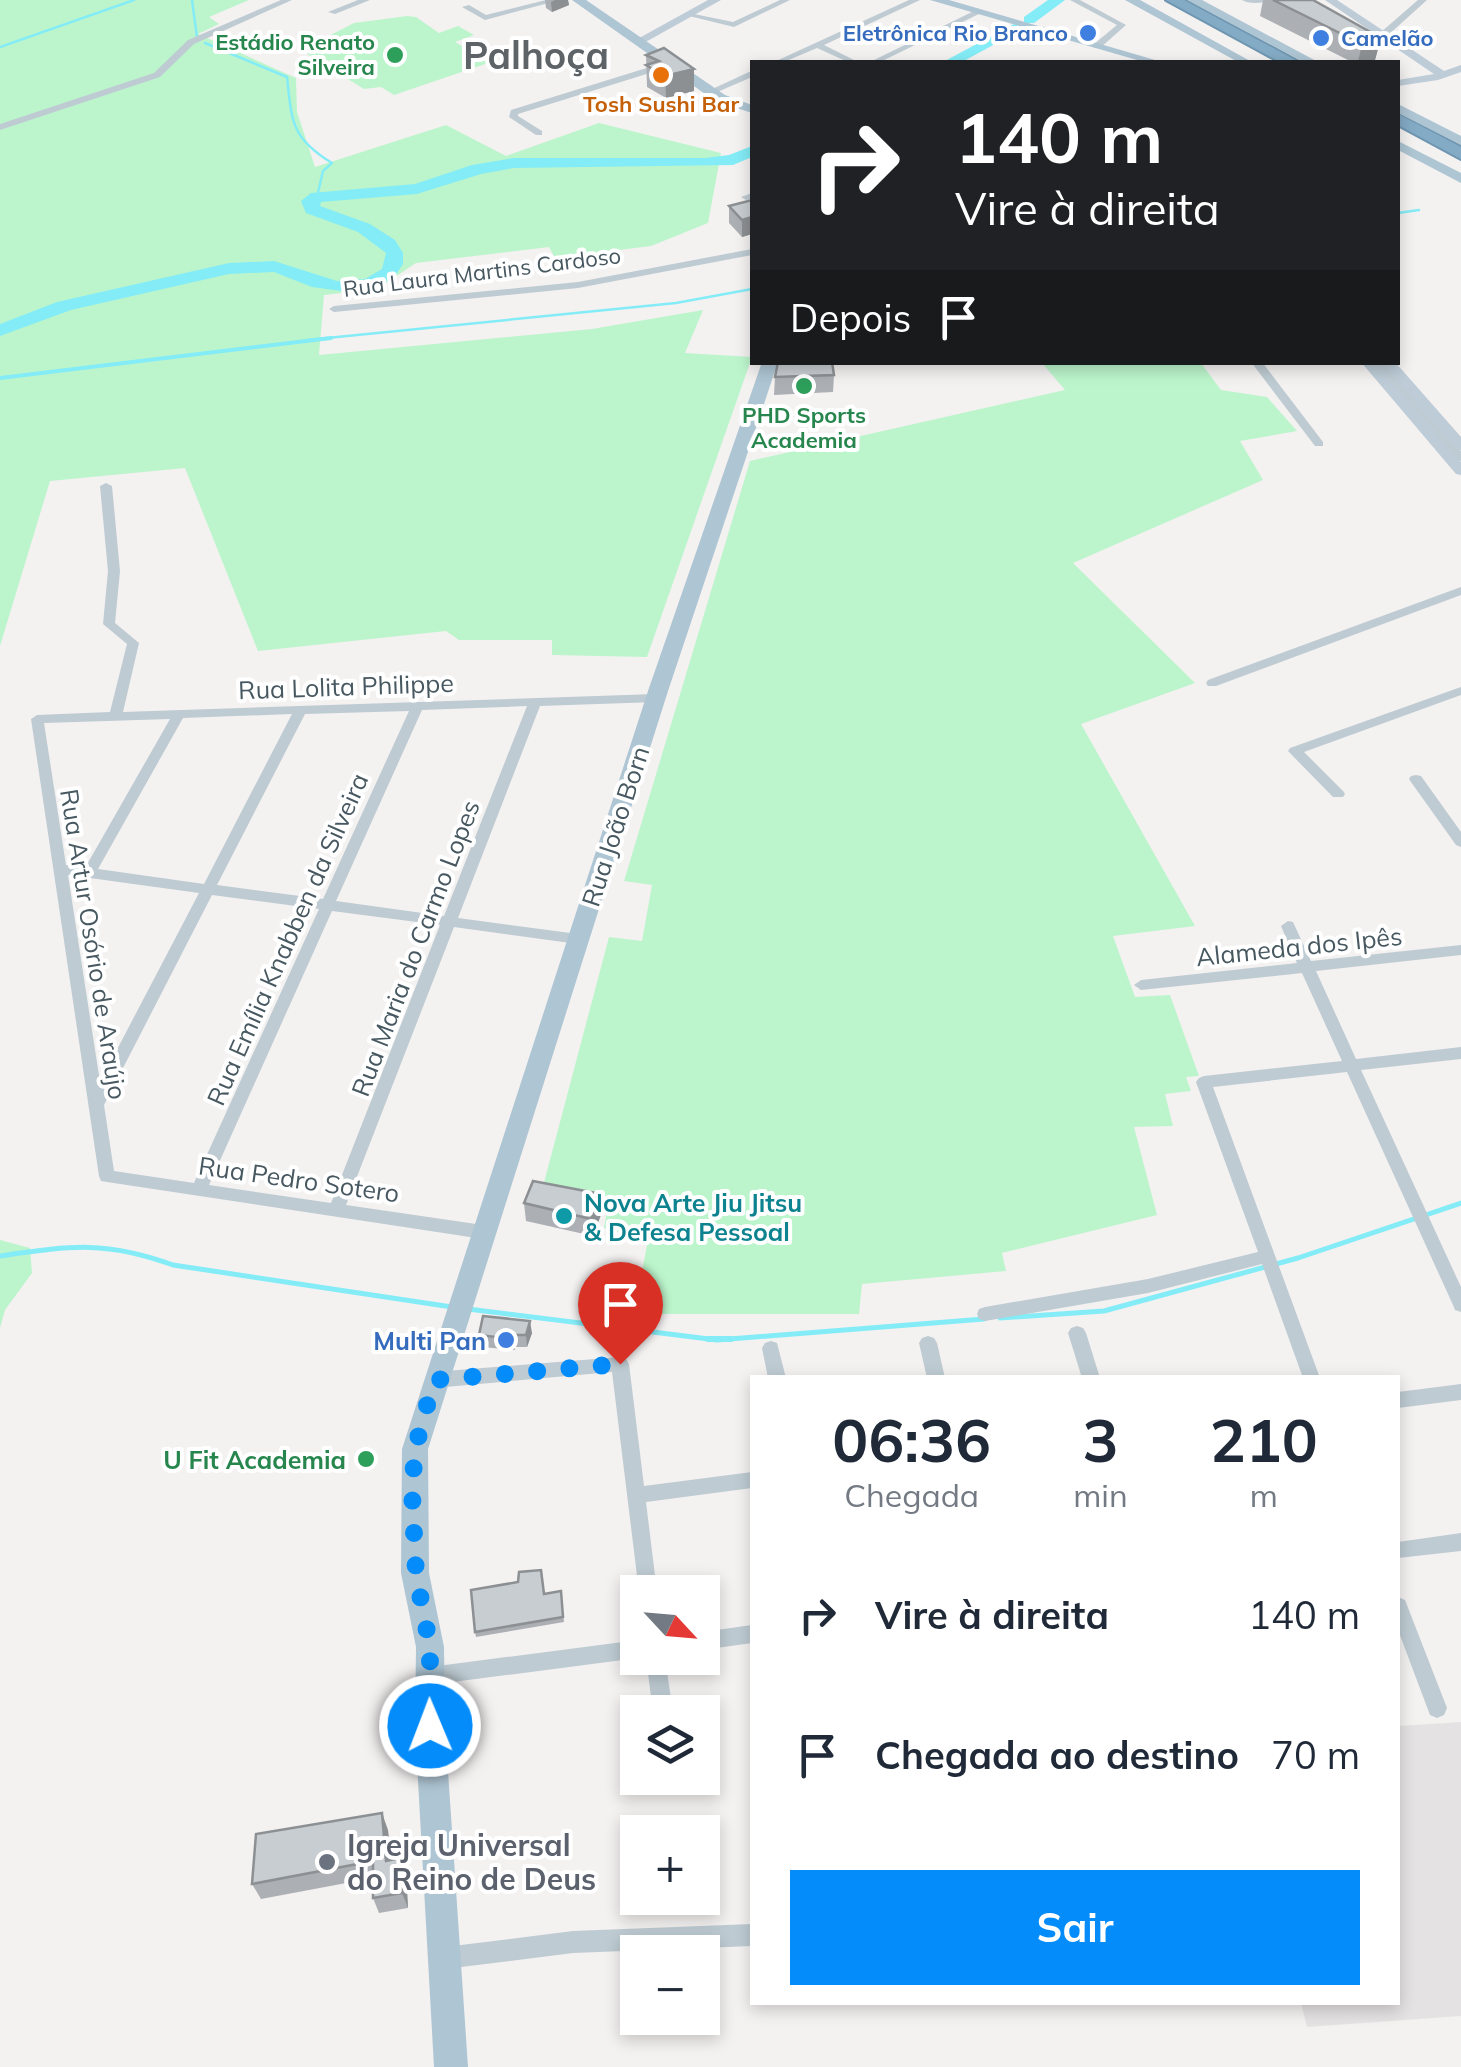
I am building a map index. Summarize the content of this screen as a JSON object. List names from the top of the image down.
{
  "streets": {
    "main road": ["Rua João Born"],
    "street": [
      "Rua Laura Martins Cardoso",
      "Rua Lolita Philippe",
      "Rua Emília Knabben da Silveira",
      "Rua Artur Osório de Araújo",
      "Alameda dos Ipês",
      "Rua Maria do Carmo Lopes",
      "Rua Pedro Sotero"
    ]
  },
  "crossings": [
    ["Rua Lolita Philippe", "Rua João Born"],
    ["Rua Lolita Philippe", "Rua Emília Knabben da Silveira"],
    ["Rua Lolita Philippe", "Rua Artur Osório de Araújo"],
    ["Rua Lolita Philippe", "Rua Maria do Carmo Lopes"],
    ["Rua João Born", "Rua Pedro Sotero"],
    ["Rua Emília Knabben da Silveira", "Rua Pedro Sotero"],
    ["Rua Artur Osório de Araújo", "Rua Pedro Sotero"],
    ["Rua Maria do Carmo Lopes", "Rua Pedro Sotero"]
  ],
  "districts": ["Palhoça"],
  "places": [
    "Eletrônica Rio Branco",
    "Camelão",
    "Estádio Renato Silveira",
    "Tosh Sushi Bar",
    "PHD Sports Academia",
    "Nova Arte Jiu Jitsu & Defesa Pessoal",
    "Multi Pan",
    "U Fit Academia",
    "Igreja Universal do Reino de Deus"
  ],
  "north": "bottom right",
  "page": {
    "turn": ["140 m", "Vire à direita"],
    "then": "Depois",
    "eta": [
      "06:36",
      "Chegada",
      "3",
      "min",
      "210",
      "m"
    ],
    "list": [
      {
        "name": "Vire à direita",
        "value": "140 m"
      },
      {
        "name": "Chegada ao destino",
        "value": "70 m"
      }
    ],
    "map_buttons": ["+", "−"],
    "buttons": "Sair"
  }
}
